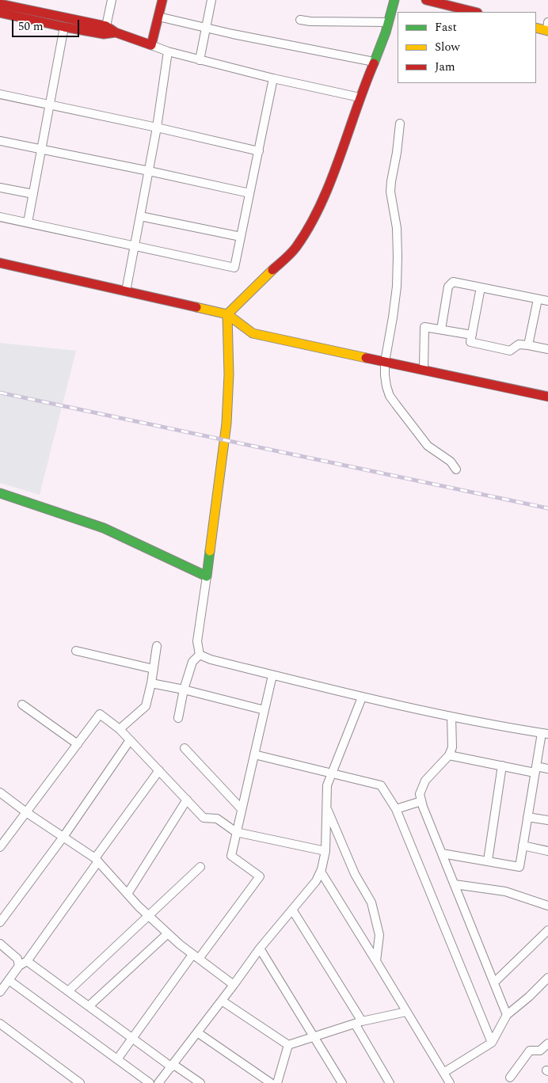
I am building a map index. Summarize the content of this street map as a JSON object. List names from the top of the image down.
{
  "legend": ["Fast", "Slow", "Jam"],
  "scale_bar": "50 m"
}
